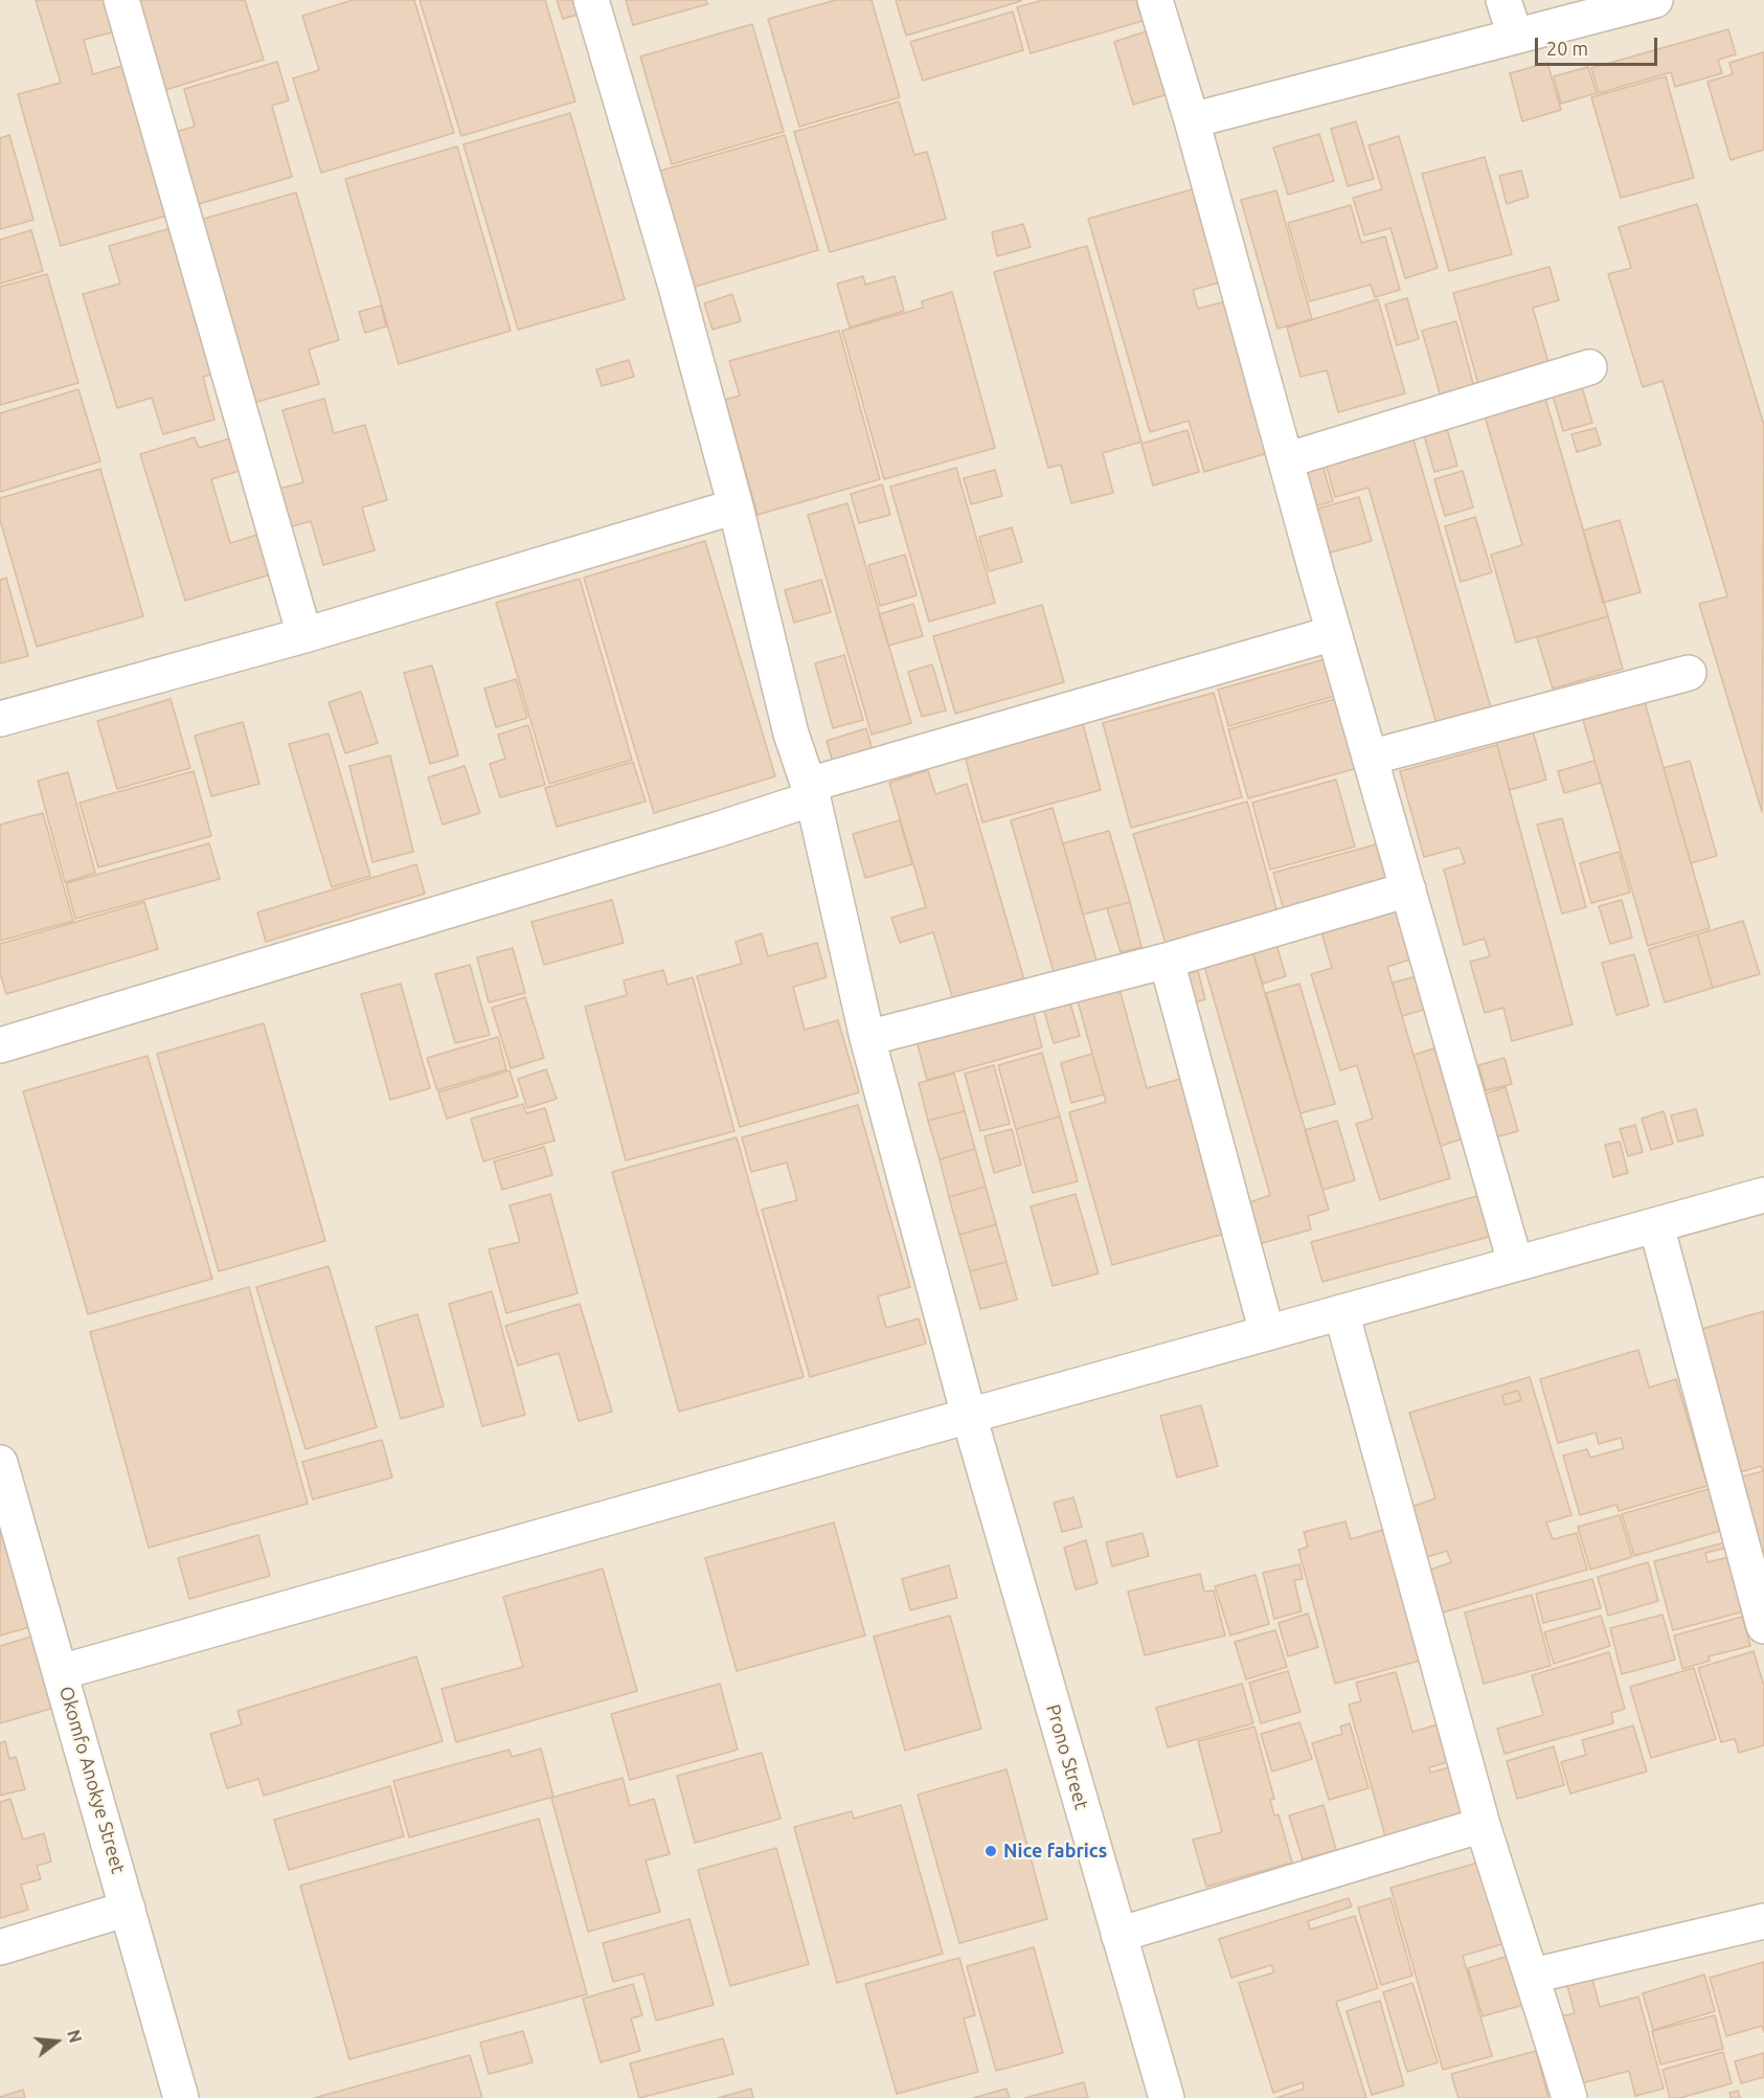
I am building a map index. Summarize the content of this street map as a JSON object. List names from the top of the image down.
{
  "streets": {
    "street": ["Prono Street", "Okomfo Anokye Street"]
  },
  "places": ["Nice fabrics"],
  "scale_bar": "20 m",
  "north": "right"
}
